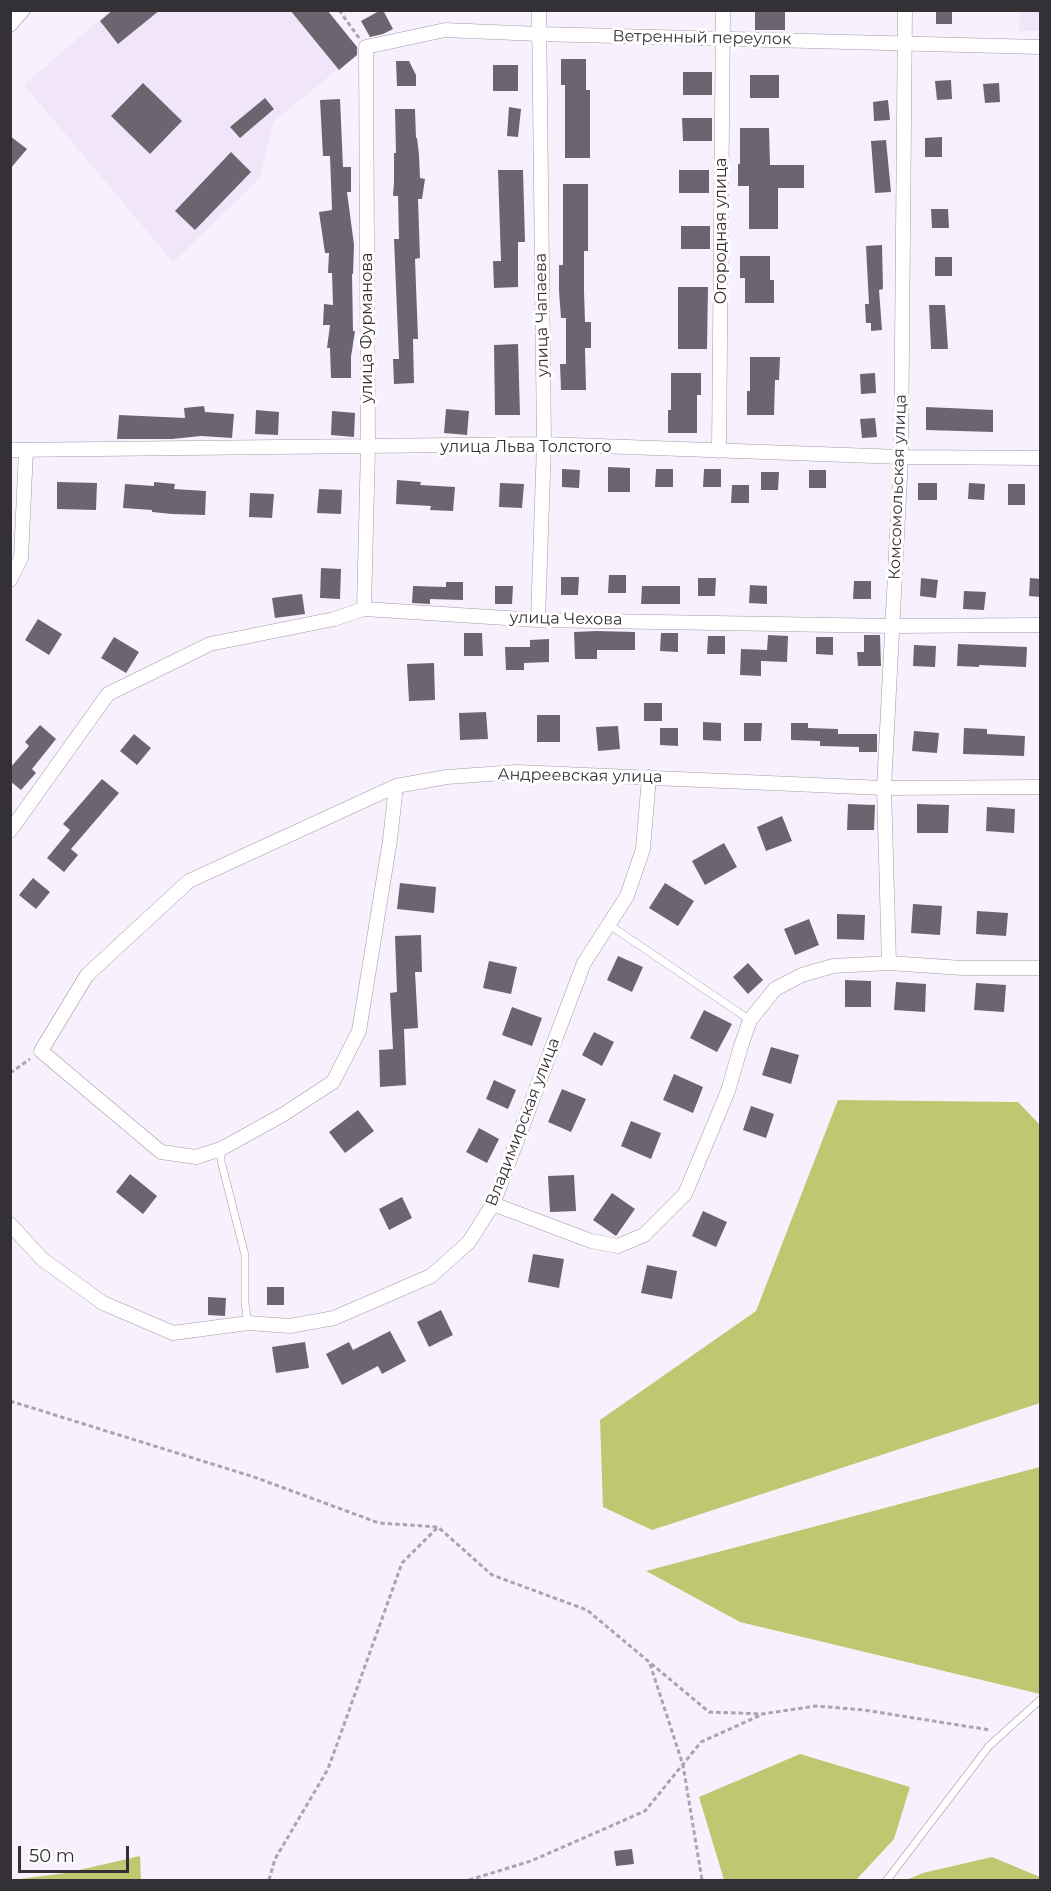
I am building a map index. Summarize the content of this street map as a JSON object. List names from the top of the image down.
{
  "streets": {
    "street": [
      "Ветренный переулок",
      "Огородная улица",
      "улица Чапаева",
      "улица Фурманова",
      "улица Льва Толстого",
      "Комсомольская улица",
      "улица Чехова",
      "Андреевская улица",
      "Владимирская улица"
    ]
  },
  "crossings": [
    ["Ветренный переулок", "Огородная улица"],
    ["Ветренный переулок", "улица Чапаева"],
    ["Ветренный переулок", "улица Фурманова"],
    ["Ветренный переулок", "Комсомольская улица"],
    ["Огородная улица", "улица Льва Толстого"],
    ["улица Чапаева", "улица Льва Толстого"],
    ["улица Чапаева", "улица Чехова"],
    ["улица Фурманова", "улица Льва Толстого"],
    ["улица Фурманова", "улица Чехова"],
    ["улица Льва Толстого", "Комсомольская улица"],
    ["Комсомольская улица", "улица Чехова"],
    ["Комсомольская улица", "Андреевская улица"],
    ["Андреевская улица", "Владимирская улица"]
  ],
  "scale_bar": "50 m"
}
